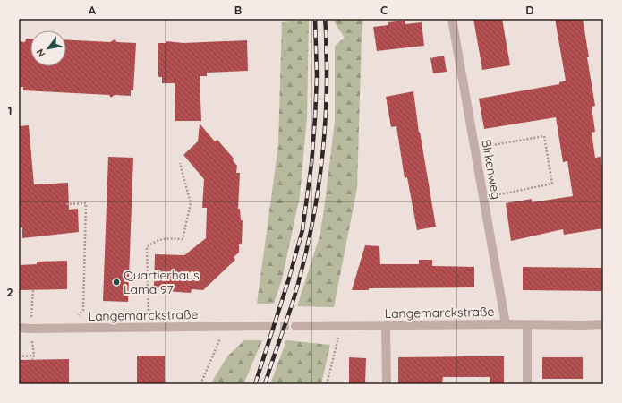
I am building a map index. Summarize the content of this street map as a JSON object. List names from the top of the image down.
{
  "streets": {
    "street": ["Birkenweg", "Langemarckstraße"]
  },
  "crossings": [
    ["Birkenweg", "Langemarckstraße"]
  ],
  "places": ["Quartierhaus Lama 97"],
  "north": "bottom left",
  "grid": {
    "columns": [
      "A",
      "B",
      "C",
      "D"
    ],
    "rows": ["1", "2"]
  }
}
